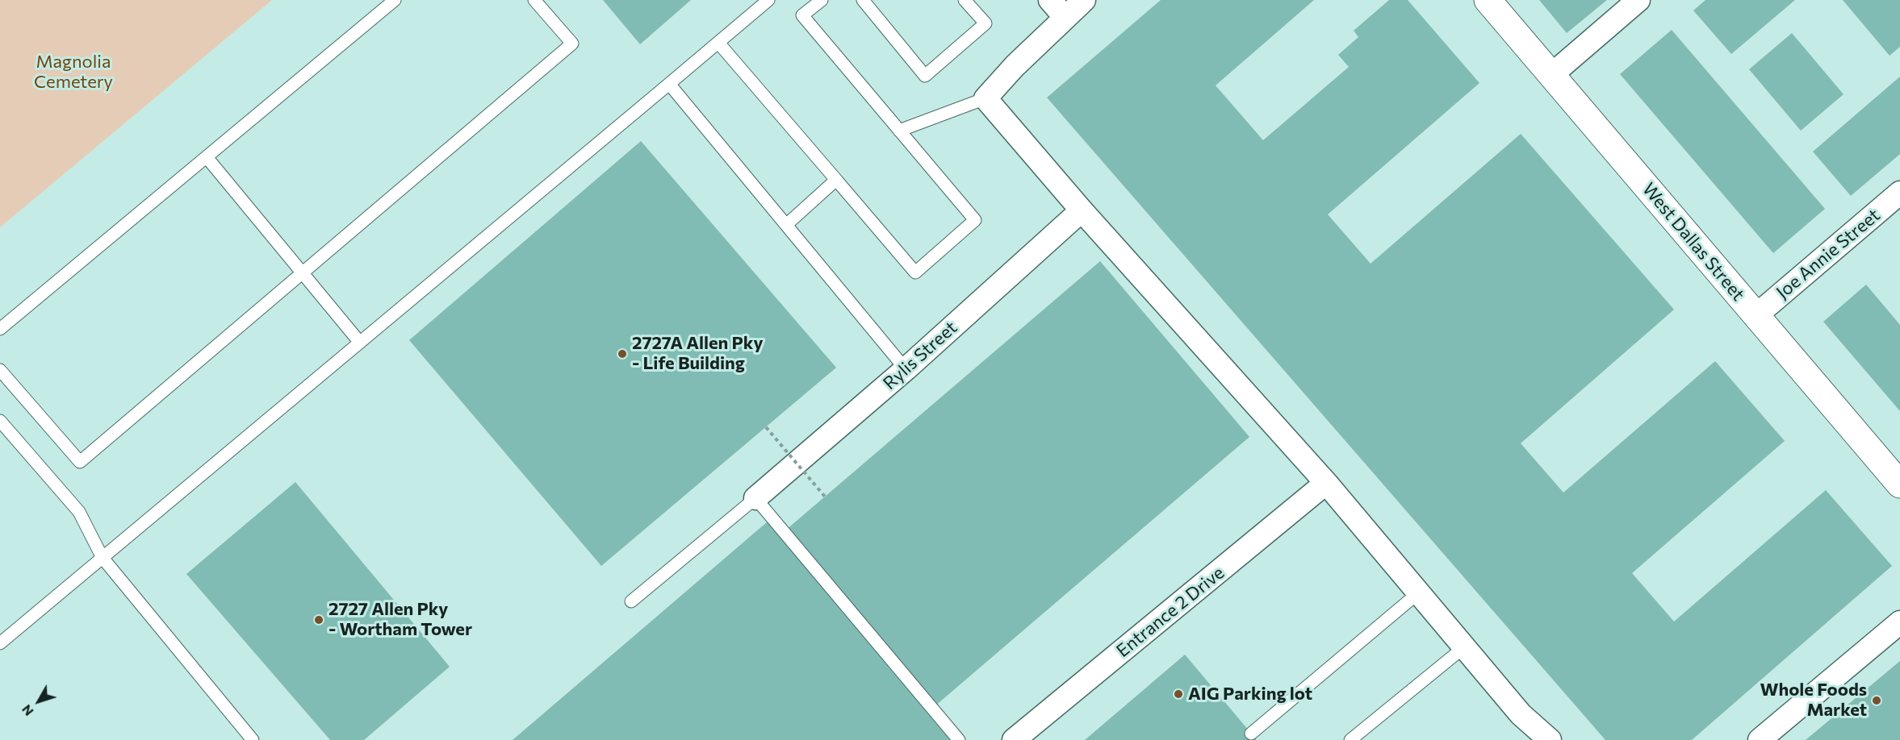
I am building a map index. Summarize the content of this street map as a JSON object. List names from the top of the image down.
{
  "streets": {
    "main road": ["West Dallas Street"],
    "street": ["Joe Annie Street", "Rylis Street", "Entrance 2 Drive"]
  },
  "crossings": [
    ["West Dallas Street", "Joe Annie Street"]
  ],
  "parks": ["Magnolia Cemetery"],
  "places": [
    "2727A Allen Pky - Life Building",
    "2727 Allen Pky - Wortham Tower",
    "AIG Parking lot",
    "Whole Foods Market"
  ],
  "north": "bottom left"
}
